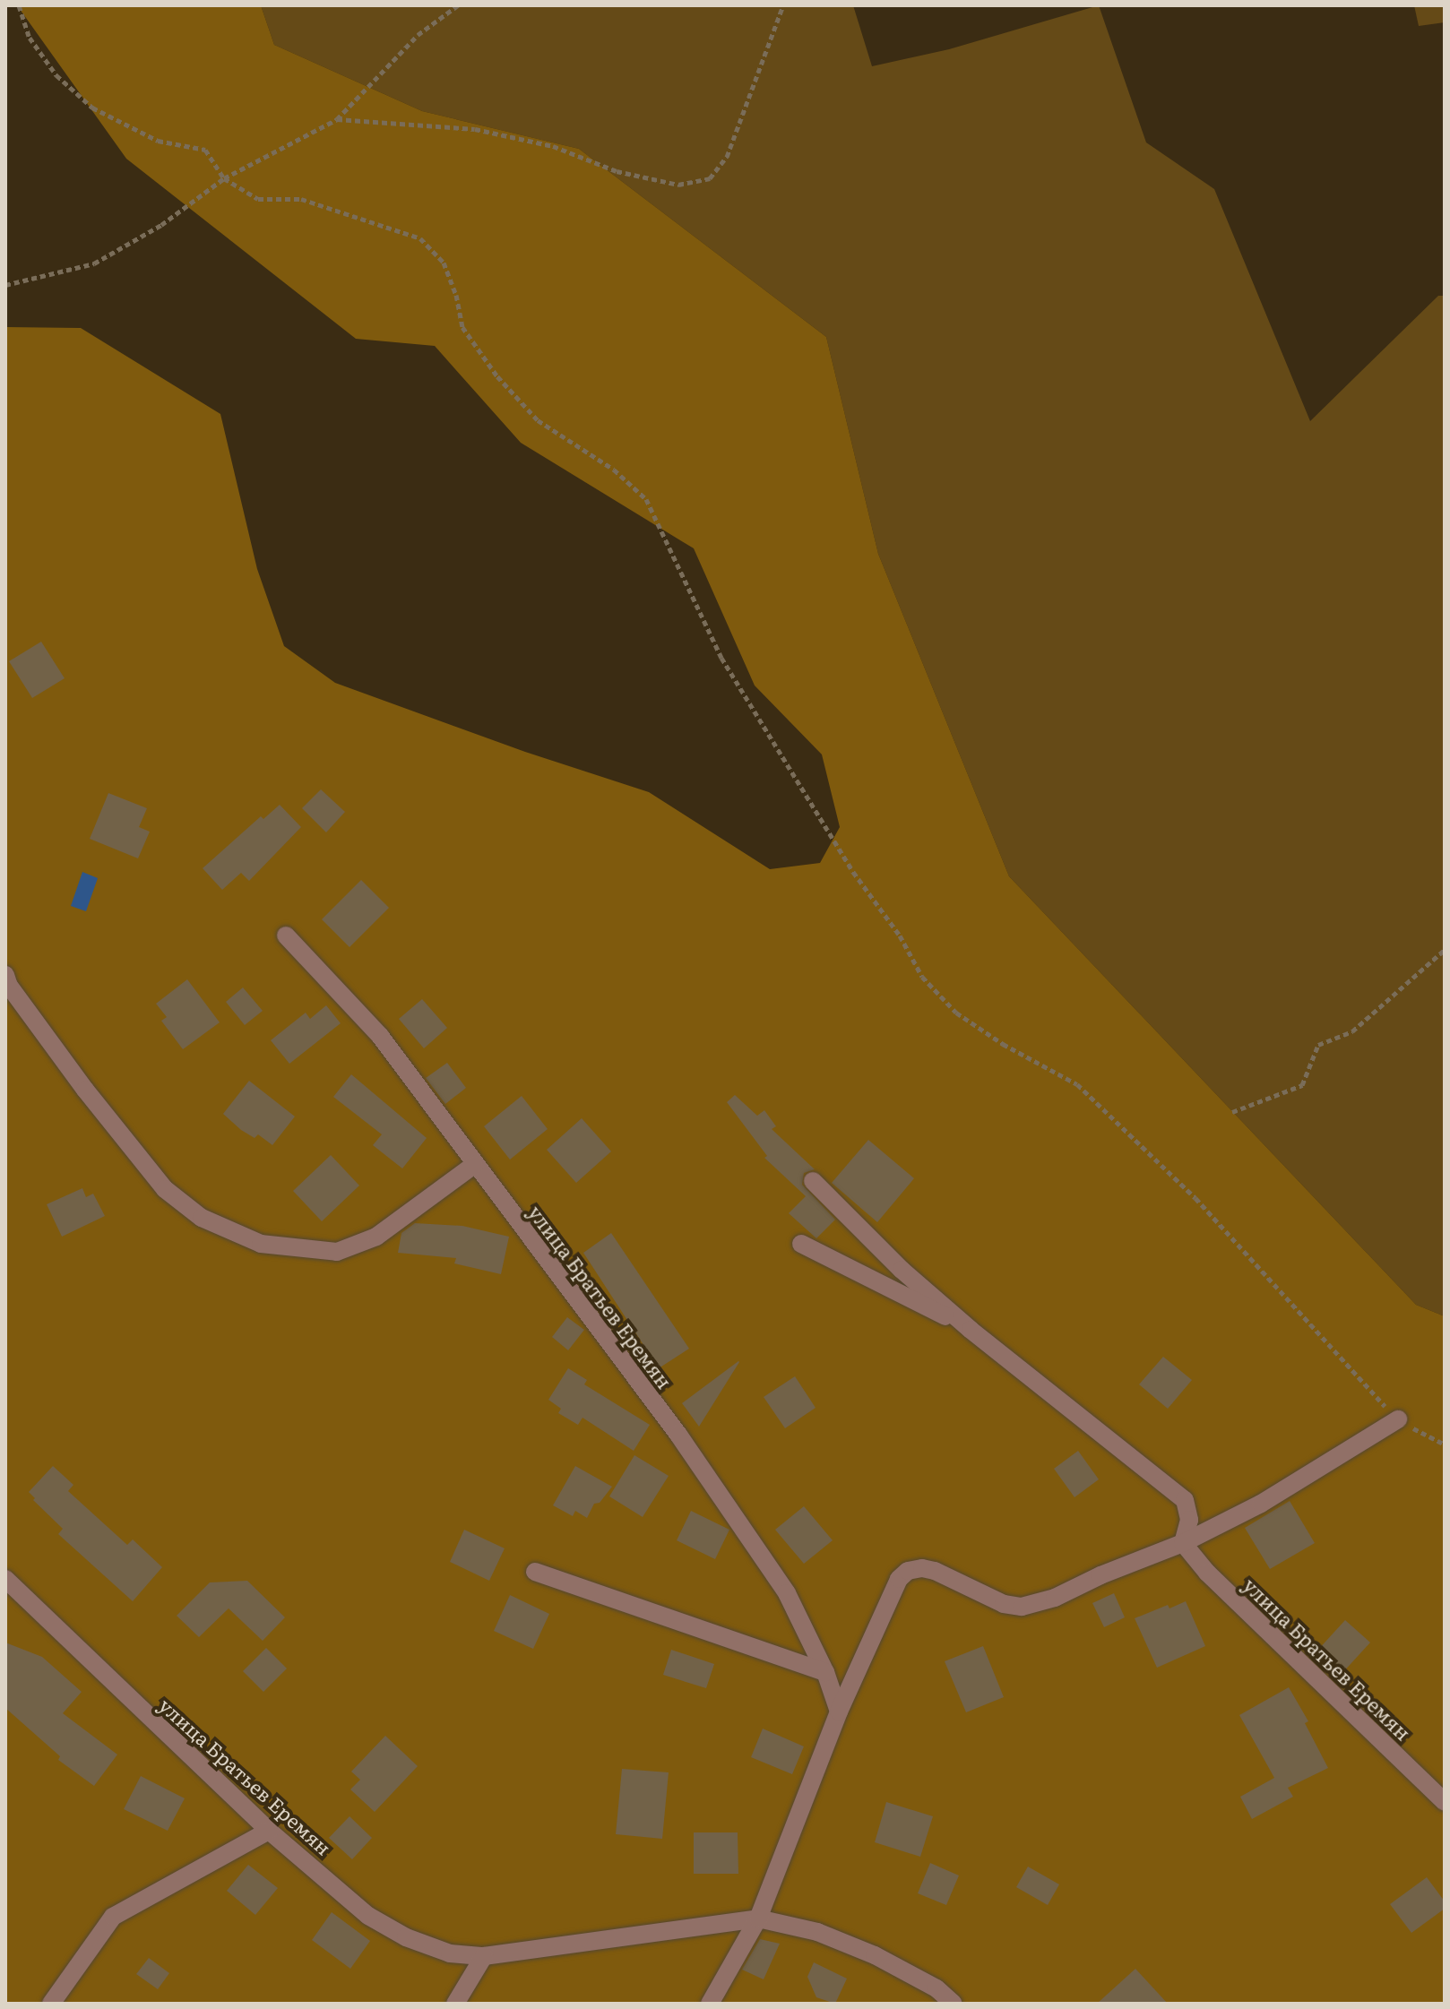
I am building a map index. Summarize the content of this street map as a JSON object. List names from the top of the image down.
{
  "streets": {
    "street": ["улица Братьев Еремян"]
  }
}
